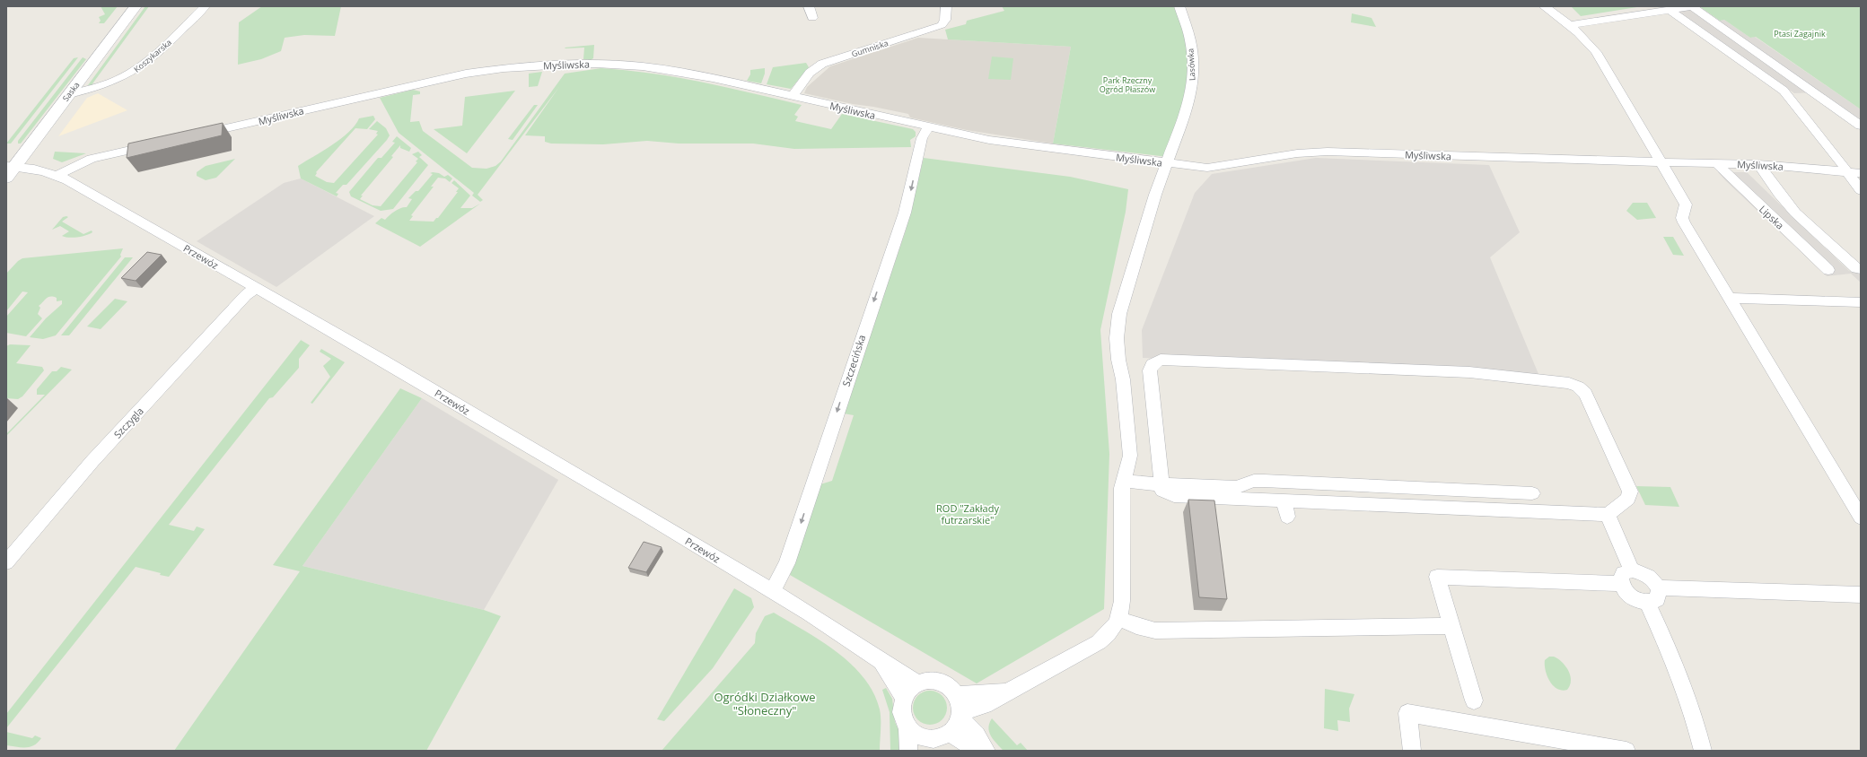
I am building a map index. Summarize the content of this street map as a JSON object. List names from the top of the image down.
{
  "streets": {
    "street": [
      "Gumniska",
      "Koszykarska",
      "Myśliwska",
      "Lasówka",
      "Saska",
      "Lipska",
      "Przewóz",
      "Szczecińska",
      "Szczygla"
    ]
  },
  "crossings": [
    ["Gumniska", "Myśliwska"],
    ["Koszykarska", "Saska"],
    ["Myśliwska", "Lasówka"],
    ["Myśliwska", "Lipska"],
    ["Myśliwska", "Szczecińska"],
    ["Lasówka", "Przewóz"],
    ["Saska", "Przewóz"],
    ["Przewóz", "Szczecińska"],
    ["Przewóz", "Szczygla"]
  ],
  "one_way": ["Szczecińska"],
  "parks": [
    "Ptasi Zagajnik",
    "Park Rzeczny Ogród Płaszów",
    "ROD \"Zakłady futrzarskie\"",
    "Ogródki Działkowe \"Słoneczny\""
  ]
}
